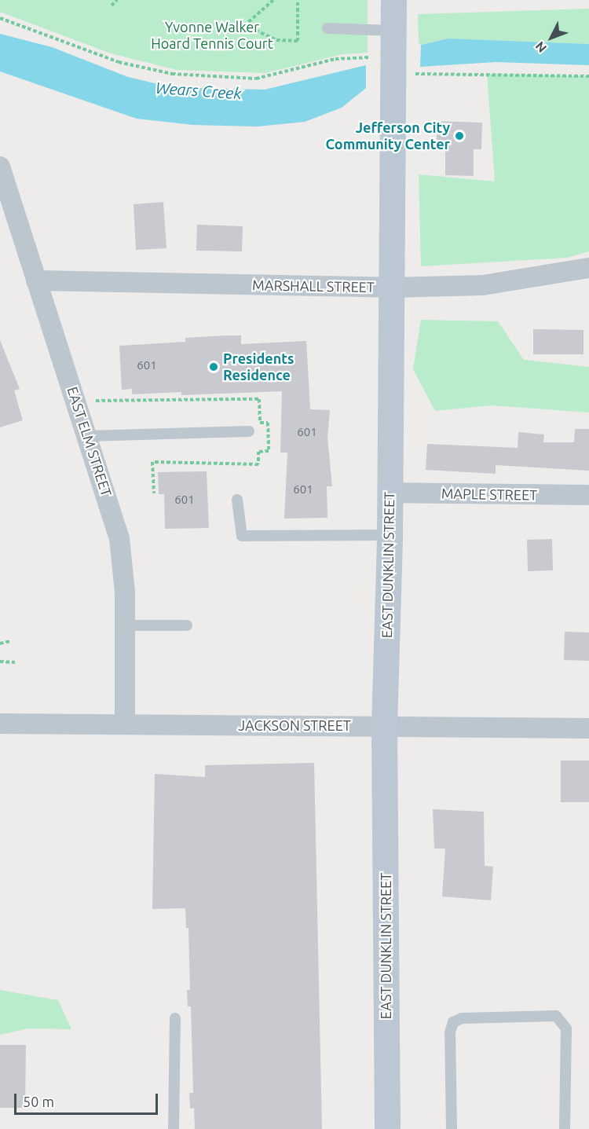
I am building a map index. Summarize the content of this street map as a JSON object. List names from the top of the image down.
{
  "streets": {
    "main road": ["EAST DUNKLIN STREET"],
    "street": [
      "MARSHALL STREET",
      "EAST ELM STREET",
      "MAPLE STREET",
      "JACKSON STREET"
    ]
  },
  "crossings": [
    ["MARSHALL STREET", "EAST ELM STREET"],
    ["MARSHALL STREET", "EAST DUNKLIN STREET"],
    ["EAST ELM STREET", "JACKSON STREET"],
    ["MAPLE STREET", "EAST DUNKLIN STREET"],
    ["EAST DUNKLIN STREET", "JACKSON STREET"]
  ],
  "water": ["Wears Creek"],
  "parks": ["Yvonne Walker Hoard Tennis Court"],
  "places": ["Jefferson City Community Center", "Presidents Residence"],
  "house_numbers": [
    "601",
    "601",
    "601",
    "601"
  ],
  "scale_bar": "50 m",
  "north": "bottom left"
}
